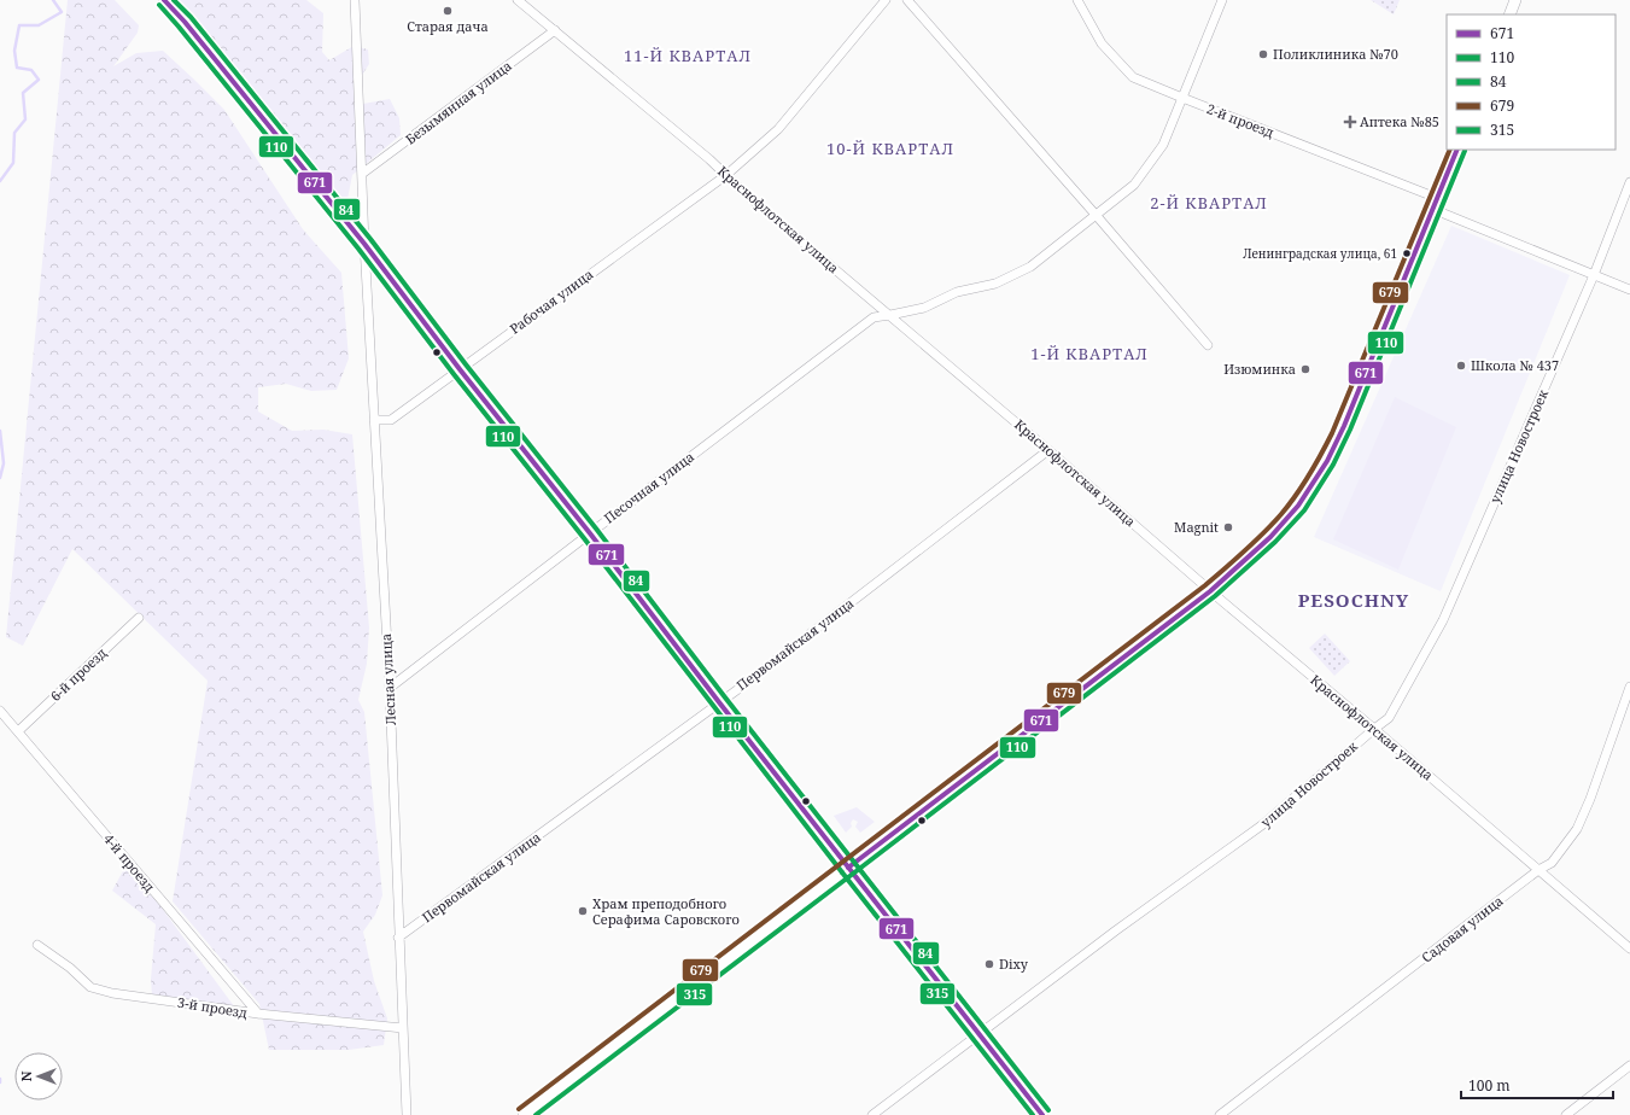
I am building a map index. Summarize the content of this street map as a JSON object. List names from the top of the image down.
{
  "streets": {
    "street": [
      "Безымянная улица",
      "2-й проезд",
      "Краснофлотская улица",
      "Рабочая улица",
      "улица Новостроек",
      "Песочная улица",
      "Первомайская улица",
      "6-й проезд",
      "Лесная улица",
      "4-й проезд",
      "Садовая улица",
      "3-й проезд"
    ]
  },
  "crossings": [
    ["Безымянная улица", "Краснофлотская улица"],
    ["Безымянная улица", "Лесная улица"],
    ["2-й проезд", "Песочная улица"],
    ["Краснофлотская улица", "Рабочая улица"],
    ["Краснофлотская улица", "улица Новостроек"],
    ["Краснофлотская улица", "Песочная улица"],
    ["Краснофлотская улица", "Первомайская улица"],
    ["Краснофлотская улица", "Садовая улица"],
    ["Рабочая улица", "Лесная улица"],
    ["Песочная улица", "Лесная улица"],
    ["Первомайская улица", "Лесная улица"],
    ["6-й проезд", "4-й проезд"],
    ["Лесная улица", "3-й проезд"],
    ["4-й проезд", "3-й проезд"]
  ],
  "districts": [
    "11-Й КВАРТАЛ",
    "10-Й КВАРТАЛ",
    "2-Й КВАРТАЛ",
    "1-Й КВАРТАЛ",
    "PESOCHNY"
  ],
  "places": {
    "other": [
      "Старая дача",
      "Поликлиника №70",
      "Ленинградская улица, 61",
      "Школа № 437",
      "Изюминка",
      "Magnit",
      "Храм преподобного Серафима Саровского",
      "Dixy"
    ],
    "health": ["Аптека №85"]
  },
  "lines": [
    "transit line 671",
    "transit line 84",
    "transit line 110",
    "transit line 679",
    "transit line 315"
  ],
  "legend": [
    "671",
    "110",
    "84",
    "679",
    "315"
  ],
  "scale_bar": "100 m",
  "north": "left"
}
